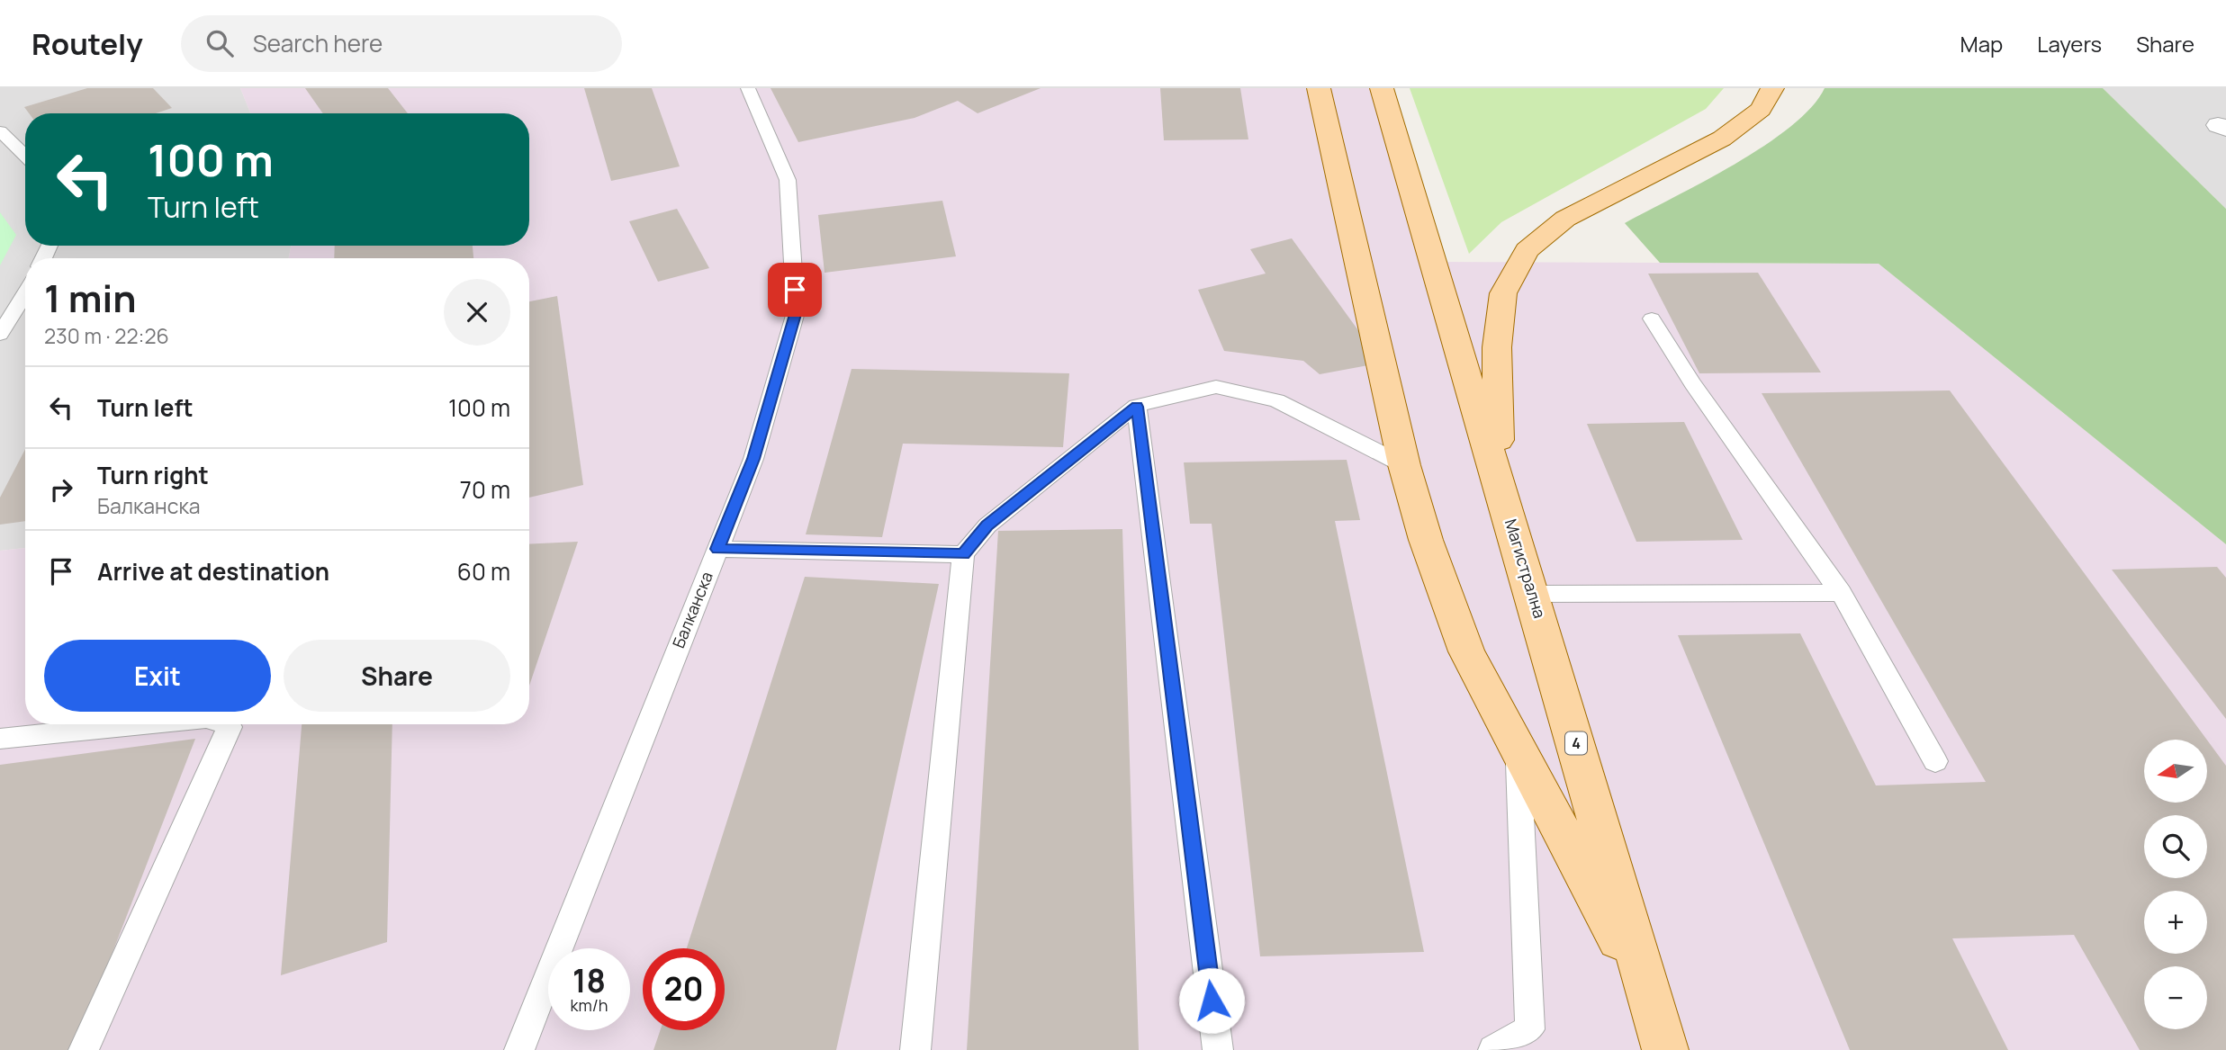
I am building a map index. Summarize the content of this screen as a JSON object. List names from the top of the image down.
{
  "streets": {
    "main road": ["Магистрална", "4"],
    "lane": ["Балканска"]
  },
  "north": "left",
  "page": {
    "header": "Routely",
    "search": "Search here",
    "nav": ["Map", "Layers", "Share"],
    "turn": ["100 m", "Turn left"],
    "heading": ["1 min", "230 m · 22:26"],
    "list": [
      {
        "name": "Turn left",
        "value": "100 m"
      },
      {
        "name": "Turn right",
        "note": "Балканска",
        "value": "70 m"
      },
      {
        "name": "Arrive at destination",
        "value": "60 m"
      }
    ],
    "buttons": ["Exit", "Share"],
    "map_buttons": ["+", "−"],
    "speed": "18 km/h",
    "limit": "20"
  }
}
